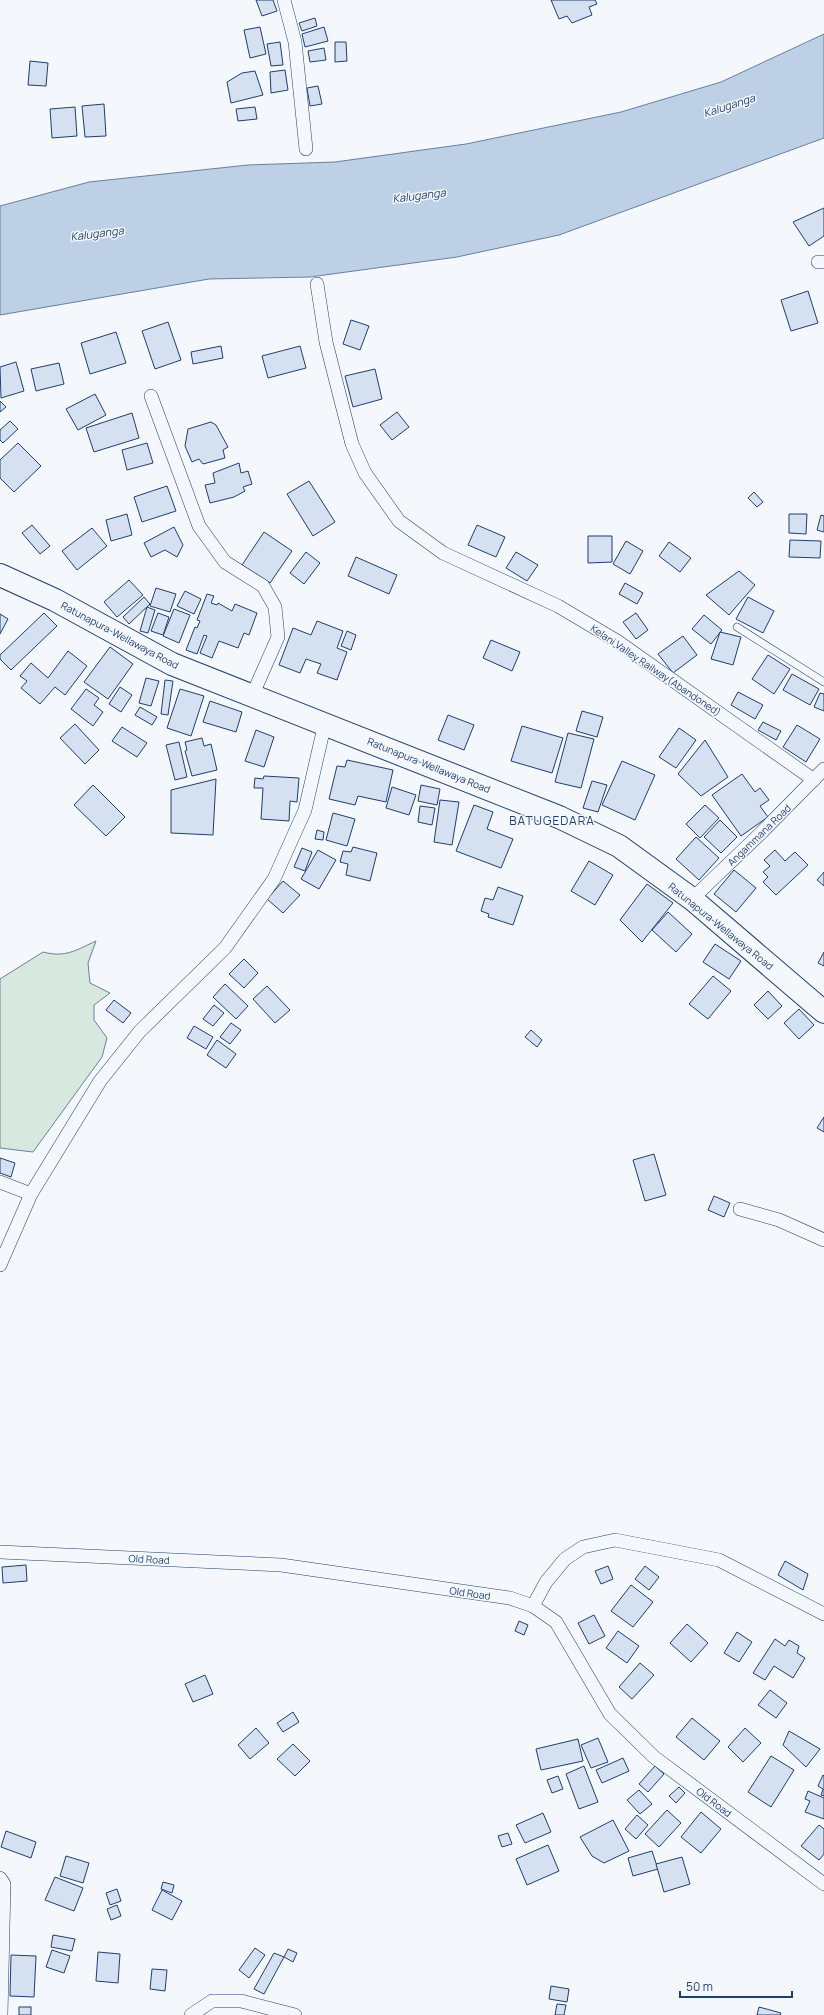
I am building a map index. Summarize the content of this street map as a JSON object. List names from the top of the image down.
{
  "streets": {
    "highway": ["Ratunapura-Wellawaya Road"],
    "street": ["Kelani Valley Railway(Abandoned)", "Angammana Road", "Old Road"]
  },
  "crossings": [
    ["Ratunapura-Wellawaya Road", "Angammana Road"],
    ["Kelani Valley Railway(Abandoned)", "Angammana Road"]
  ],
  "districts": ["BATUGEDARA"],
  "water": ["Kaluganga"],
  "scale_bar": "50 m"
}
